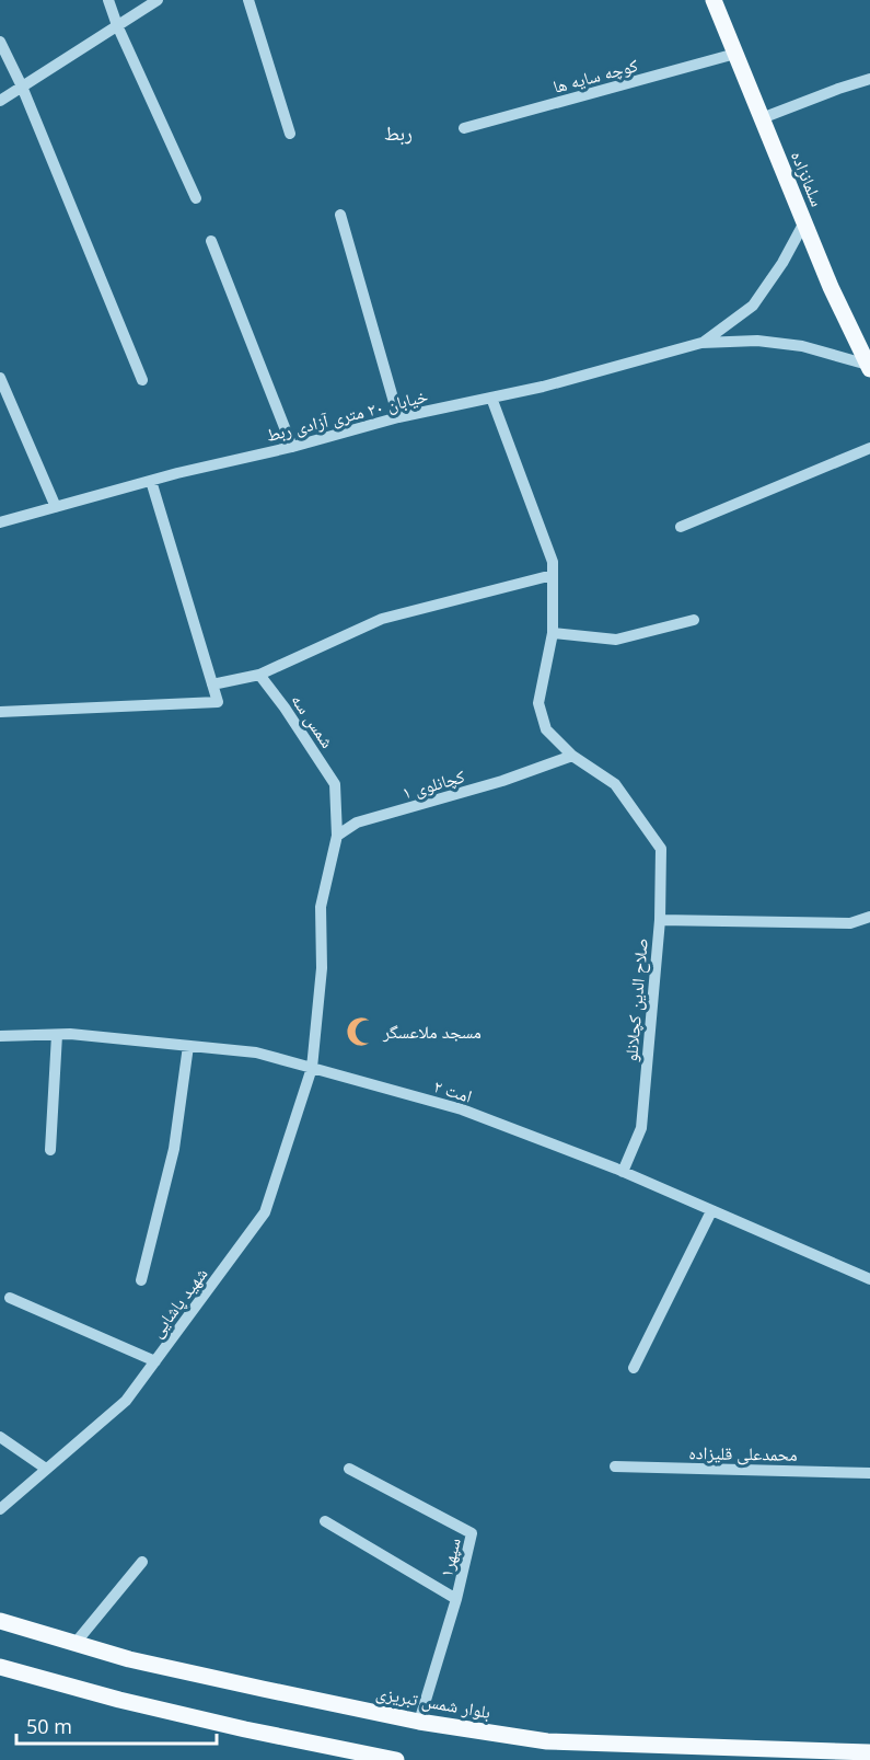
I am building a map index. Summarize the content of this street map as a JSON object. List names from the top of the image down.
{
  "streets": {
    "main road": ["سلمانزاده", "بلوار شمس تبریزی"],
    "street": [
      "کوچه سایه ها",
      "خیابان ۲۰ متری آزادی ربط",
      "شمس سه",
      "کچانلوی ۱",
      "صلاح الدین کچلانلو",
      "امت ۲",
      "شهید پاشایی",
      "محمدعلی قلیزاده",
      "سپهر۱"
    ]
  },
  "crossings": [
    ["کوچه سایه ها", "سلمانزاده"],
    ["شمس سه", "کچانلوی ۱"],
    ["صلاح الدین کچلانلو", "امت ۲"],
    ["امت ۲", "شهید پاشایی"],
    ["سپهر۱", "بلوار شمس تبریزی"]
  ],
  "districts": ["ربط"],
  "places": {
    "mosque": ["مسجد ملاعسگر"]
  },
  "scale_bar": "50 m"
}
